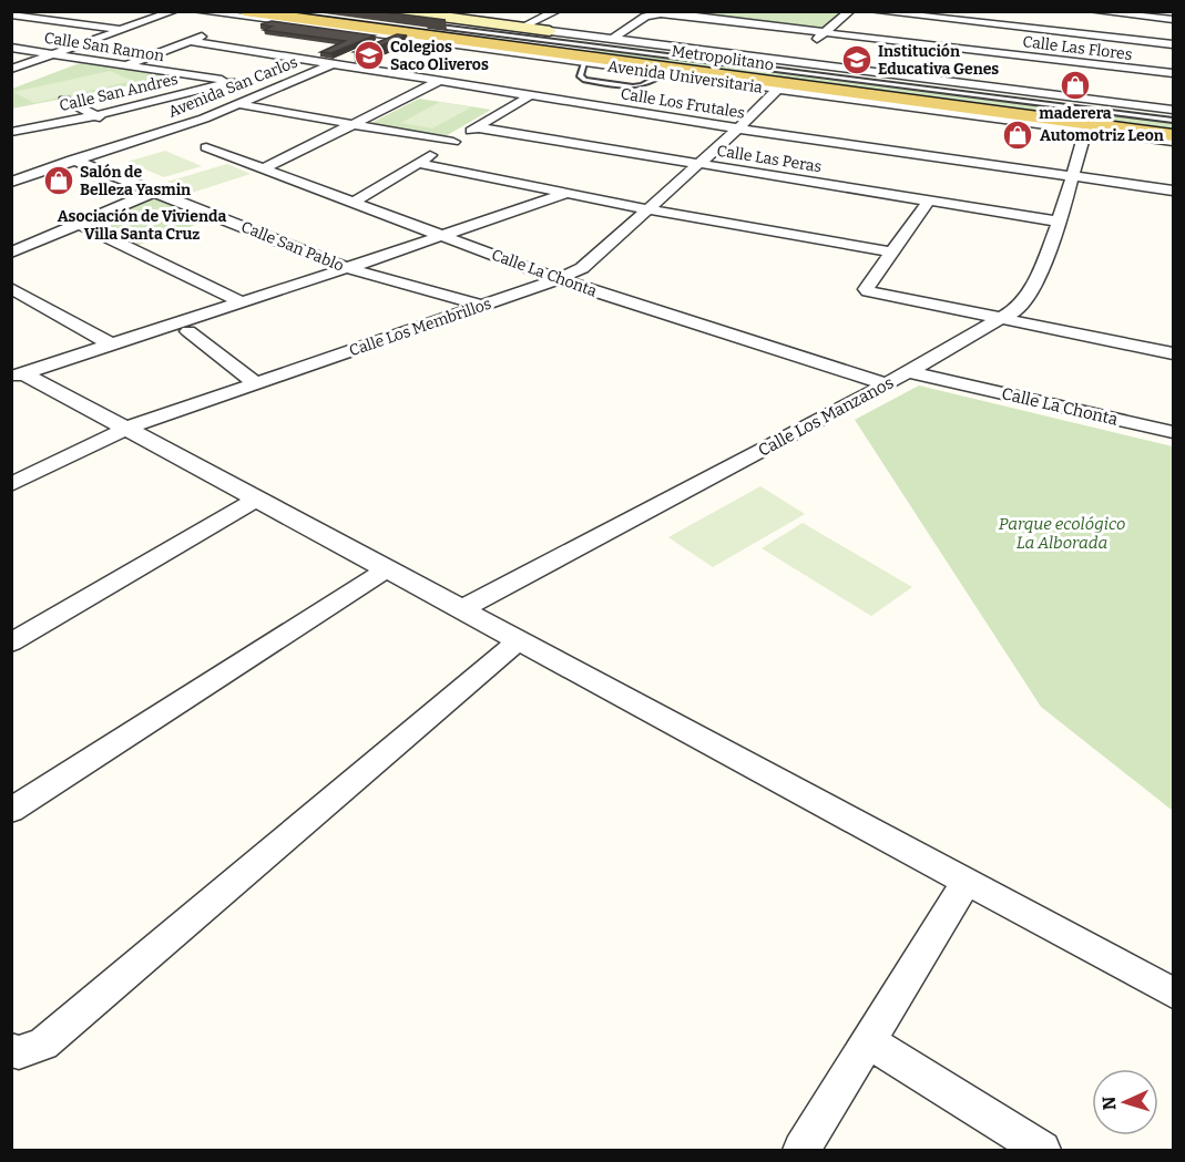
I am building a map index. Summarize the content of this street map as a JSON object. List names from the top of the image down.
{
  "streets": {
    "main road": ["Avenida Universitaria"],
    "street": [
      "Calle San Ramon",
      "Calle Las Flores",
      "Avenida San Carlos",
      "Calle San Andres",
      "Calle Los Frutales",
      "Calle Las Peras",
      "Calle San Pablo",
      "Calle La Chonta",
      "Calle Los Membrillos",
      "Calle Los Manzanos"
    ],
    "lane": ["Metropolitano"]
  },
  "crossings": [
    ["Calle San Ramon", "Calle San Andres"],
    ["Metropolitano", "Avenida Universitaria"],
    ["Avenida Universitaria", "Calle Los Membrillos"],
    ["Avenida Universitaria", "Calle Los Manzanos"],
    ["Avenida San Carlos", "Calle Los Frutales"],
    ["Avenida San Carlos", "Calle San Pablo"],
    ["Calle Los Frutales", "Calle Los Membrillos"],
    ["Calle Los Frutales", "Calle Los Manzanos"],
    ["Calle Las Peras", "Calle Los Membrillos"],
    ["Calle Las Peras", "Calle Los Manzanos"],
    ["Calle San Pablo", "Calle Los Membrillos"],
    ["Calle La Chonta", "Calle Los Membrillos"],
    ["Calle La Chonta", "Calle Los Manzanos"]
  ],
  "districts": ["Asociación de Vivienda Villa Santa Cruz"],
  "parks": ["Parque ecológico La Alborada"],
  "places": {
    "school or university": ["Colegios Saco Oliveros", "Institución Educativa Genes"],
    "shop": ["maderera", "Automotriz Leon", "Salón de Belleza Yasmin"]
  },
  "north": "left"
}
